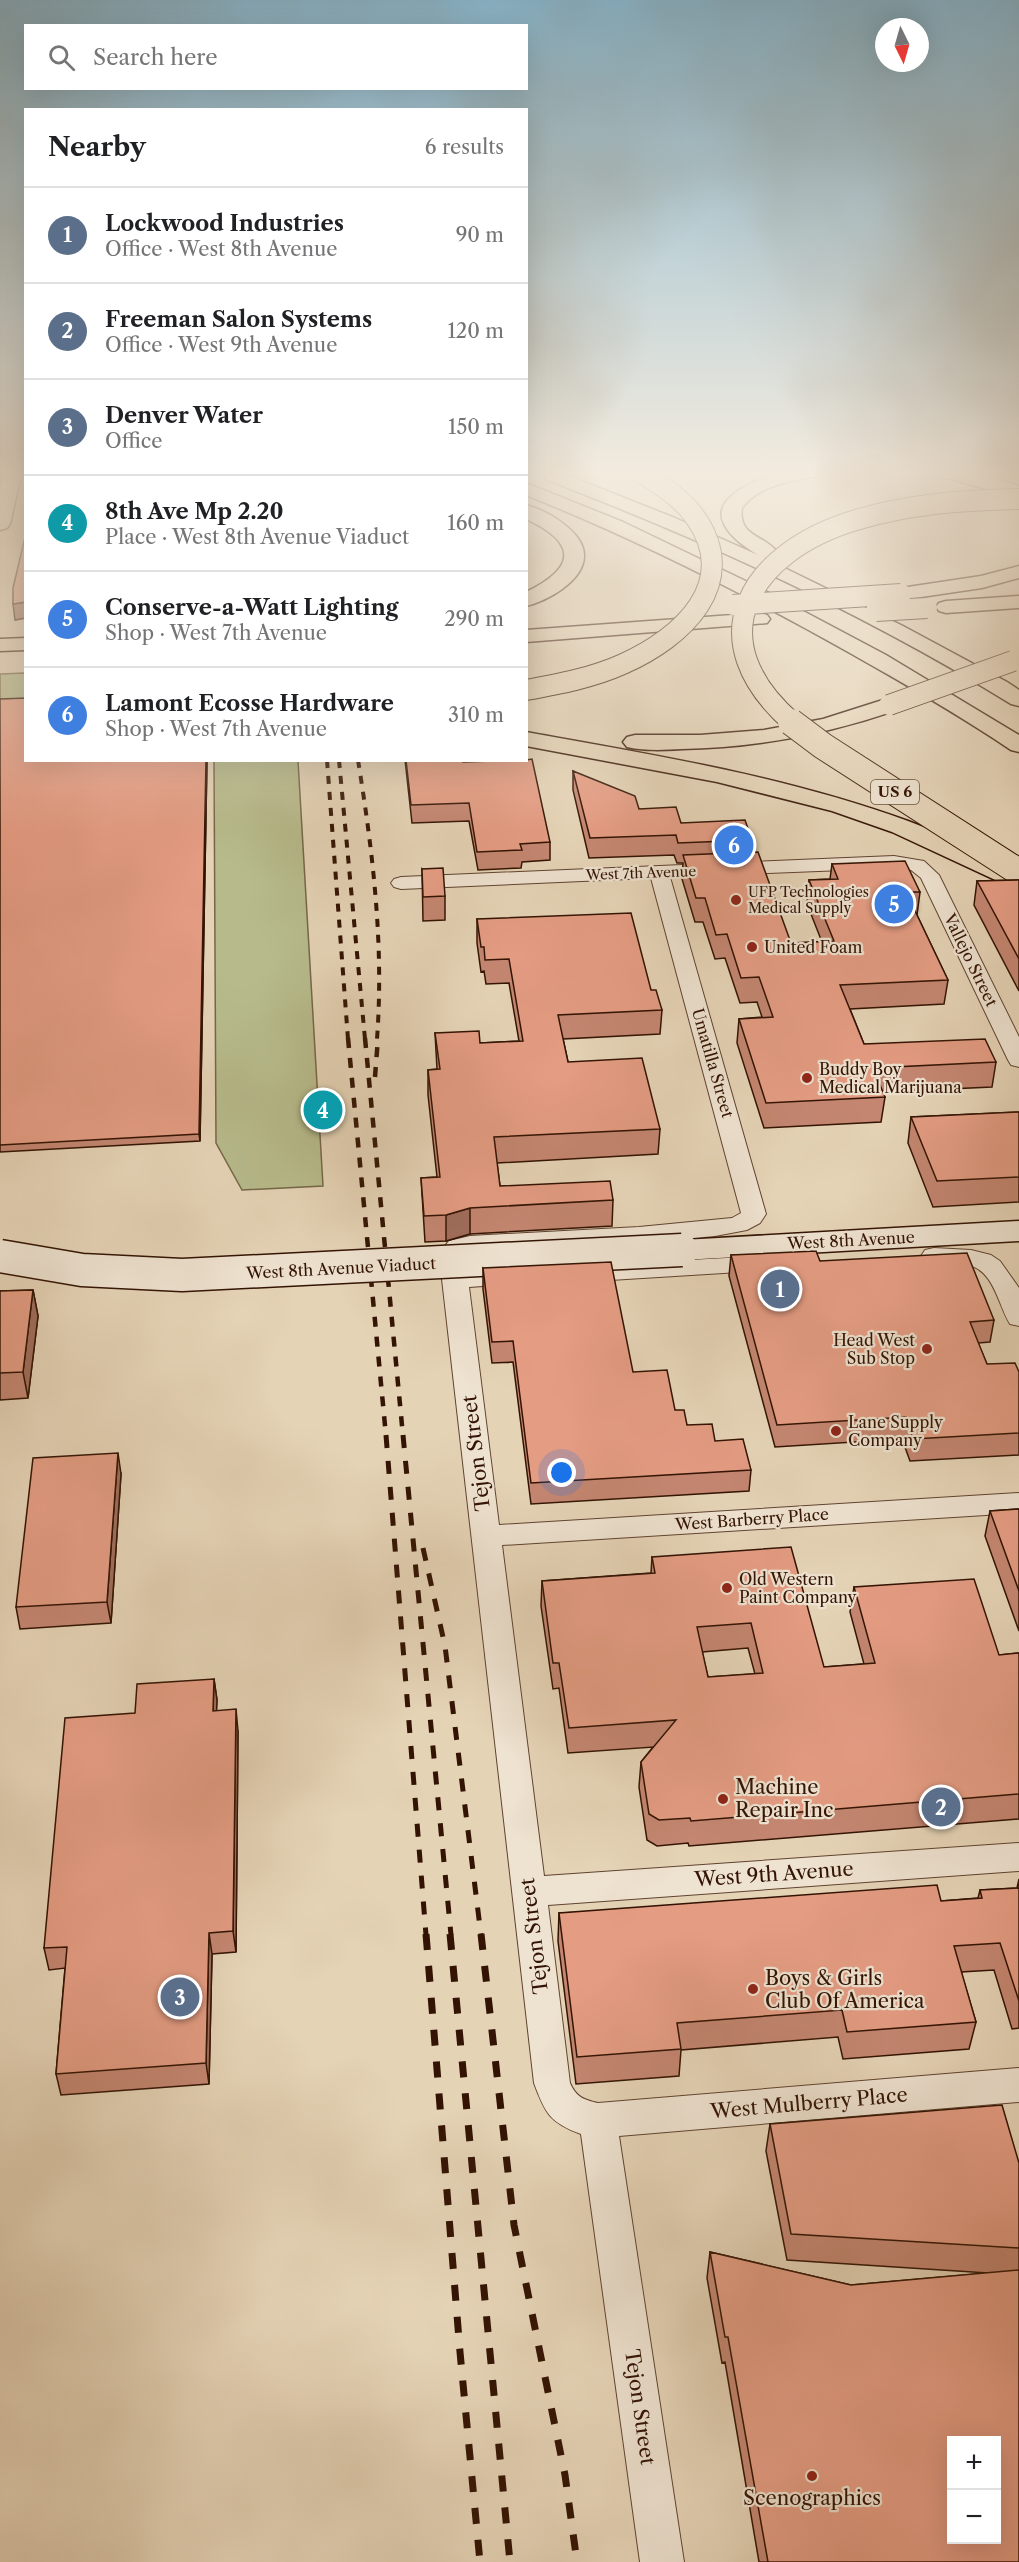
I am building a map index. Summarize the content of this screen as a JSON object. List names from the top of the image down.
{
  "streets": {
    "highway": ["US 6"],
    "main road": ["West 8th Avenue", "West 8th Avenue Viaduct"],
    "street": [
      "West 7th Avenue",
      "Vallejo Street",
      "Umatilla Street",
      "Tejon Street",
      "West Barberry Place",
      "West 9th Avenue",
      "West Mulberry Place"
    ]
  },
  "crossings": [
    ["West 7th Avenue", "Vallejo Street"],
    ["West 7th Avenue", "Umatilla Street"],
    ["Umatilla Street", "West 8th Avenue"],
    ["Umatilla Street", "Tejon Street"],
    ["West 8th Avenue", "West 8th Avenue Viaduct"],
    ["West 8th Avenue", "Tejon Street"],
    ["Tejon Street", "West Barberry Place"],
    ["Tejon Street", "West 9th Avenue"],
    ["Tejon Street", "West Mulberry Place"]
  ],
  "places": [
    "UFP Technologies Medical Supply",
    "United Foam",
    "Buddy Boy Medical Marijuana",
    "Head West Sub Stop",
    "Lane Supply Company",
    "Old Western Paint Company",
    "Machine Repair Inc",
    "Boys & Girls Club Of America",
    "Scenographics"
  ],
  "north": "bottom",
  "page": {
    "search": "Search here",
    "heading": ["Nearby", "6 results"],
    "list": [
      {
        "mark": "1",
        "name": "Lockwood Industries",
        "note": "Office · West 8th Avenue",
        "value": "90 m"
      },
      {
        "mark": "2",
        "name": "Freeman Salon Systems",
        "note": "Office · West 9th Avenue",
        "value": "120 m"
      },
      {
        "mark": "3",
        "name": "Denver Water",
        "note": "Office",
        "value": "150 m"
      },
      {
        "mark": "4",
        "name": "8th Ave Mp 2.20",
        "note": "Place · West 8th Avenue Viaduct",
        "value": "160 m"
      },
      {
        "mark": "5",
        "name": "Conserve-a-Watt Lighting",
        "note": "Shop · West 7th Avenue",
        "value": "290 m"
      },
      {
        "mark": "6",
        "name": "Lamont Ecosse Hardware",
        "note": "Shop · West 7th Avenue",
        "value": "310 m"
      }
    ],
    "pins": [
      "6",
      "5",
      "4",
      "1",
      "2",
      "3"
    ],
    "map_buttons": ["+", "−"]
  }
}
